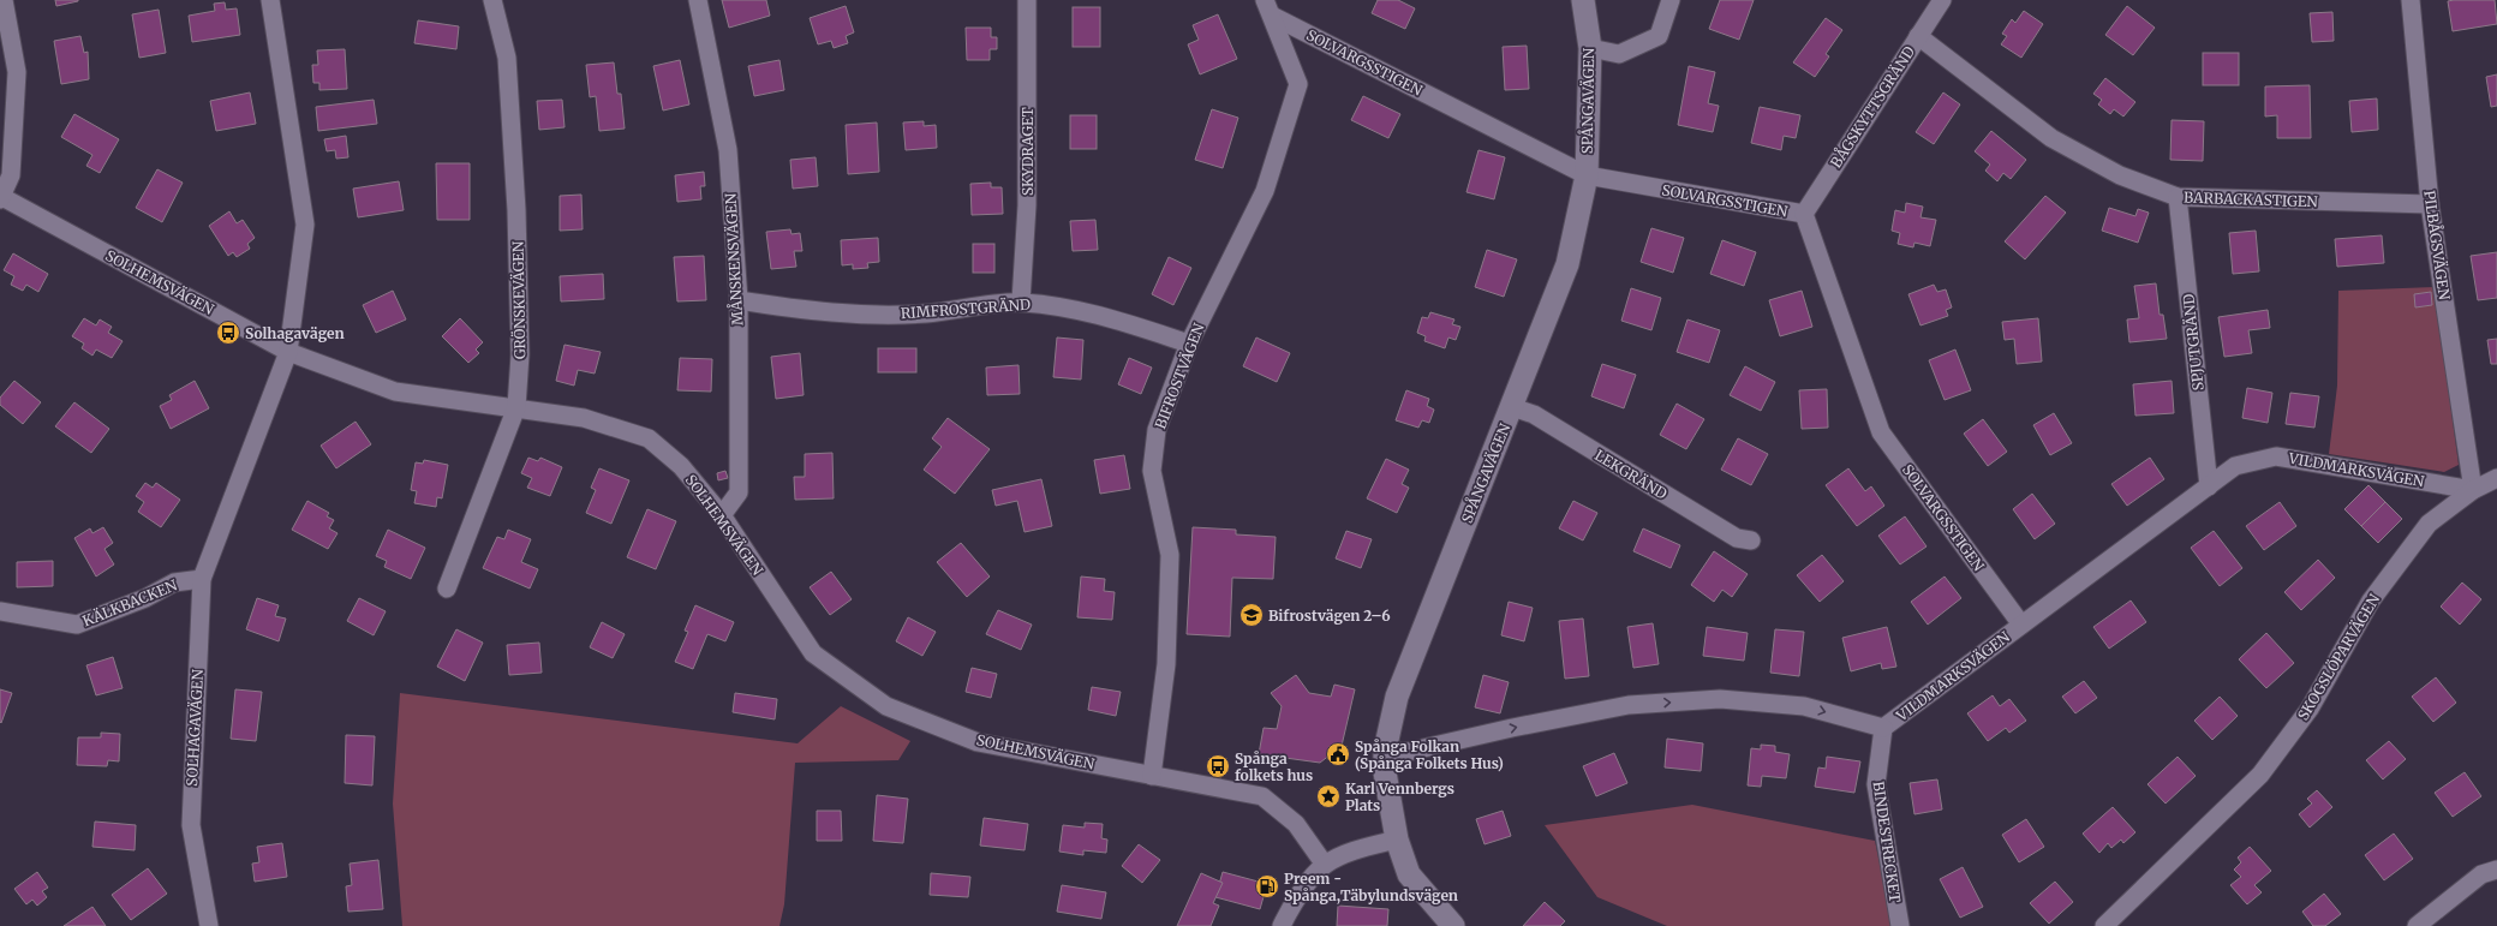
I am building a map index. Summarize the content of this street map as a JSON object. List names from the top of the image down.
{
  "streets": {
    "street": [
      "SOLVARGSSTIGEN",
      "SPÅNGAVÄGEN",
      "BÅGSKYTTSGRÄND",
      "SKYDRAGET",
      "BARBACKASTIGEN",
      "PILBÅGSVÄGEN",
      "MÅNSKENSVÄGEN",
      "SOLHEMSVÄGEN",
      "GRÖNSKEVÄGEN",
      "RIMFROSTGRÄND",
      "SPJUTGRÄND",
      "BIFROSTVÄGEN",
      "VILDMARKSVÄGEN",
      "LEKGRÄND",
      "KÄLKBACKEN",
      "SKOGSLÖPARVÄGEN",
      "SOLHAGAVÄGEN",
      "BINDESTRECKET"
    ]
  },
  "crossings": [
    ["SOLVARGSSTIGEN", "SPÅNGAVÄGEN"],
    ["SOLVARGSSTIGEN", "BÅGSKYTTSGRÄND"],
    ["SOLVARGSSTIGEN", "BIFROSTVÄGEN"],
    ["SOLVARGSSTIGEN", "VILDMARKSVÄGEN"],
    ["SPÅNGAVÄGEN", "VILDMARKSVÄGEN"],
    ["SPÅNGAVÄGEN", "LEKGRÄND"],
    ["BÅGSKYTTSGRÄND", "BARBACKASTIGEN"],
    ["SKYDRAGET", "RIMFROSTGRÄND"],
    ["BARBACKASTIGEN", "PILBÅGSVÄGEN"],
    ["BARBACKASTIGEN", "SPJUTGRÄND"],
    ["PILBÅGSVÄGEN", "VILDMARKSVÄGEN"],
    ["PILBÅGSVÄGEN", "SKOGSLÖPARVÄGEN"],
    ["MÅNSKENSVÄGEN", "SOLHEMSVÄGEN"],
    ["MÅNSKENSVÄGEN", "RIMFROSTGRÄND"],
    ["SOLHEMSVÄGEN", "GRÖNSKEVÄGEN"],
    ["SOLHEMSVÄGEN", "BIFROSTVÄGEN"],
    ["SOLHEMSVÄGEN", "SOLHAGAVÄGEN"],
    ["RIMFROSTGRÄND", "BIFROSTVÄGEN"],
    ["SPJUTGRÄND", "VILDMARKSVÄGEN"],
    ["VILDMARKSVÄGEN", "SKOGSLÖPARVÄGEN"],
    ["VILDMARKSVÄGEN", "BINDESTRECKET"],
    ["KÄLKBACKEN", "SOLHAGAVÄGEN"]
  ],
  "one_way": ["VILDMARKSVÄGEN"],
  "places": {
    "bus stop": ["Solhagavägen", "Spånga folkets hus"],
    "school or university": ["Bifrostvägen 2–6"],
    "public building": ["Spånga Folkan (Spånga Folkets Hus)"],
    "place": ["Karl Vennbergs Plats"],
    "fuel station": ["Preem - Spånga,Täbylundsvägen"]
  }
}
